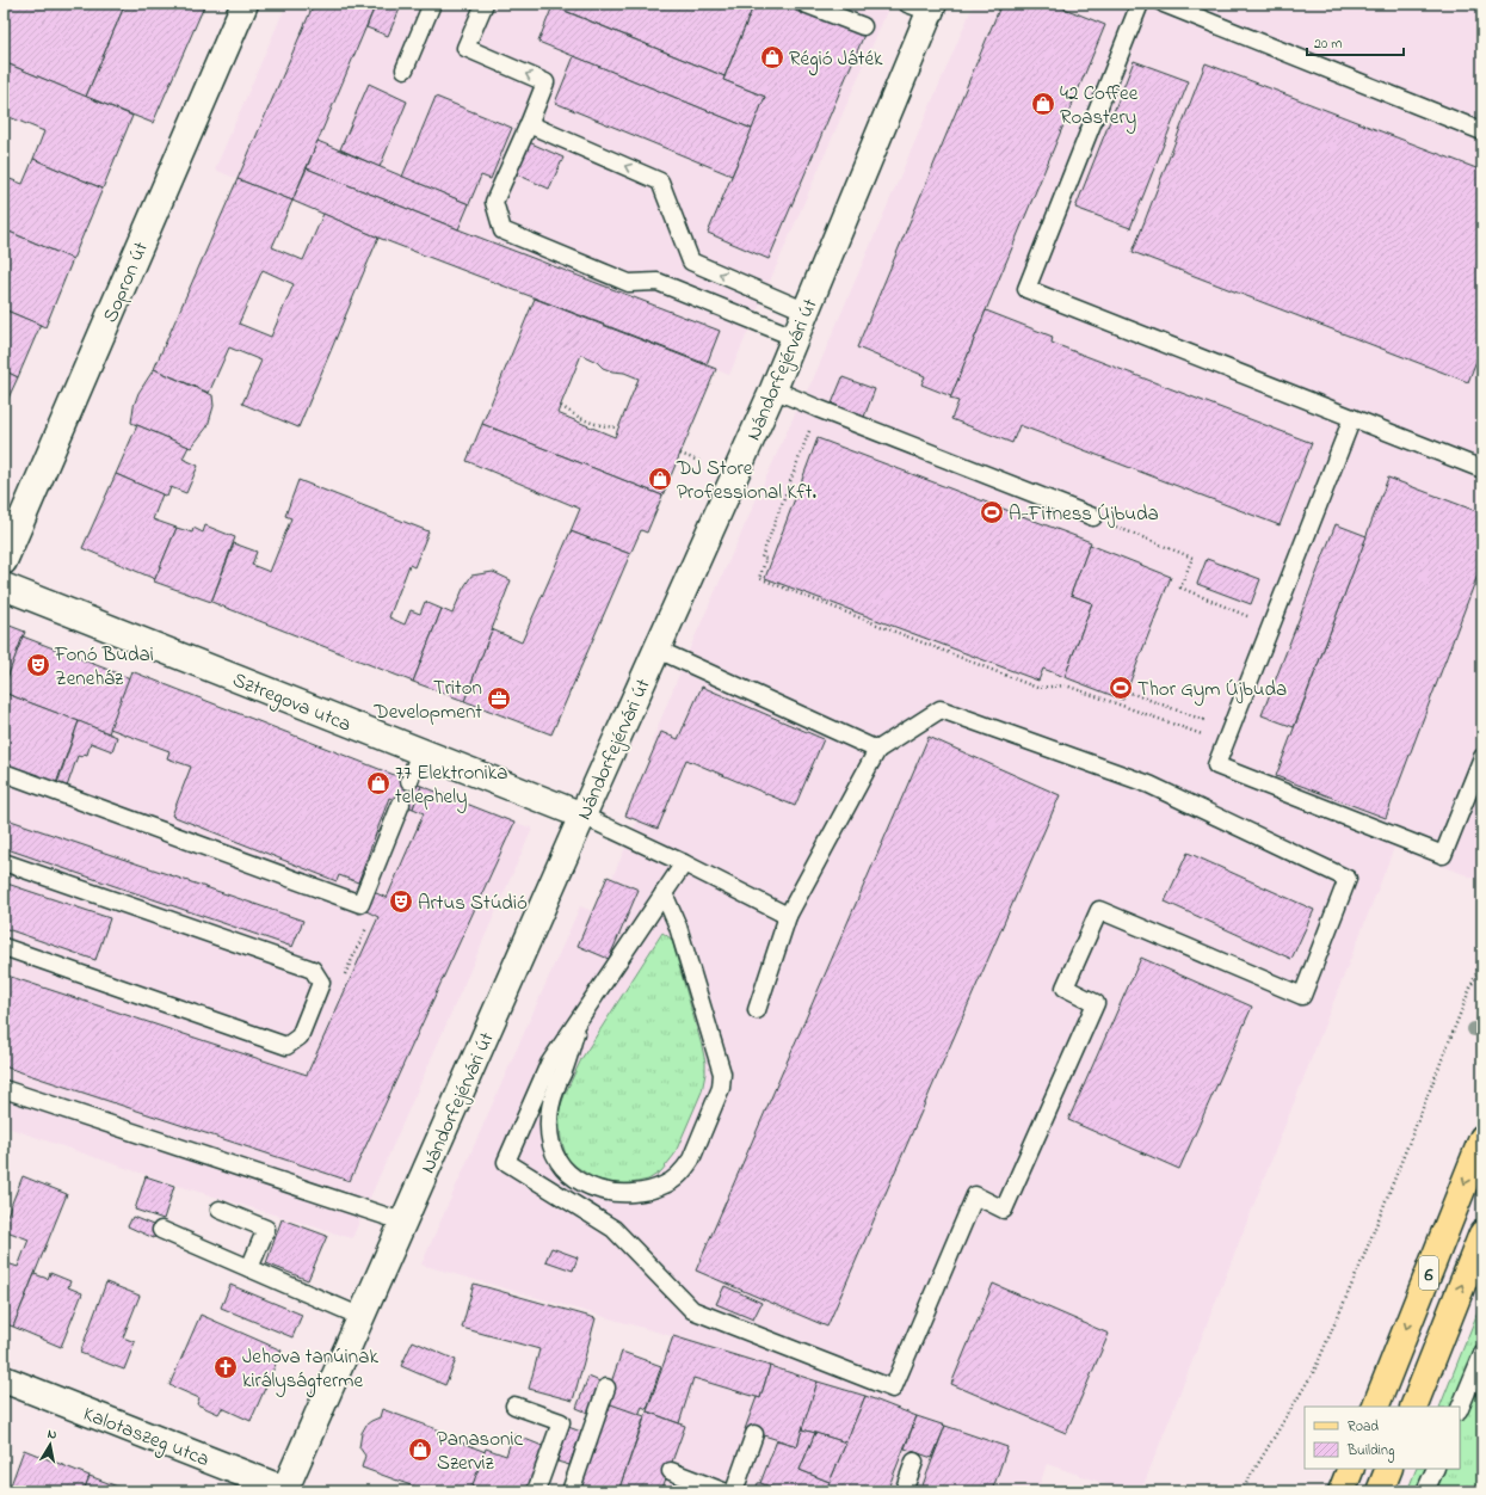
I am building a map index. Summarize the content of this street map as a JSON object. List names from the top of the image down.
{
  "streets": {
    "main road": ["6"],
    "street": [
      "Sopron út",
      "Nándorfejérvári út",
      "Sztregova utca",
      "Kalotaszeg utca"
    ]
  },
  "crossings": [
    ["Nándorfejérvári út", "Sztregova utca"],
    ["Nándorfejérvári út", "Kalotaszeg utca"]
  ],
  "places": {
    "shop": [
      "Régió Játék",
      "42 Coffee Roastery",
      "DJ Store Professional Kft.",
      "77 Elektronika telephely",
      "Panasonic Szerviz"
    ],
    "sports": ["A-Fitness Újbuda", "Thor Gym Újbuda"],
    "theatre": ["Fonó Budai Zeneház", "Artus Stúdió"],
    "office": ["Triton Development"],
    "church": ["Jehova tanúinak királyságterme"]
  },
  "legend": ["Road", "Building"],
  "scale_bar": "20 m",
  "north": "top"
}
